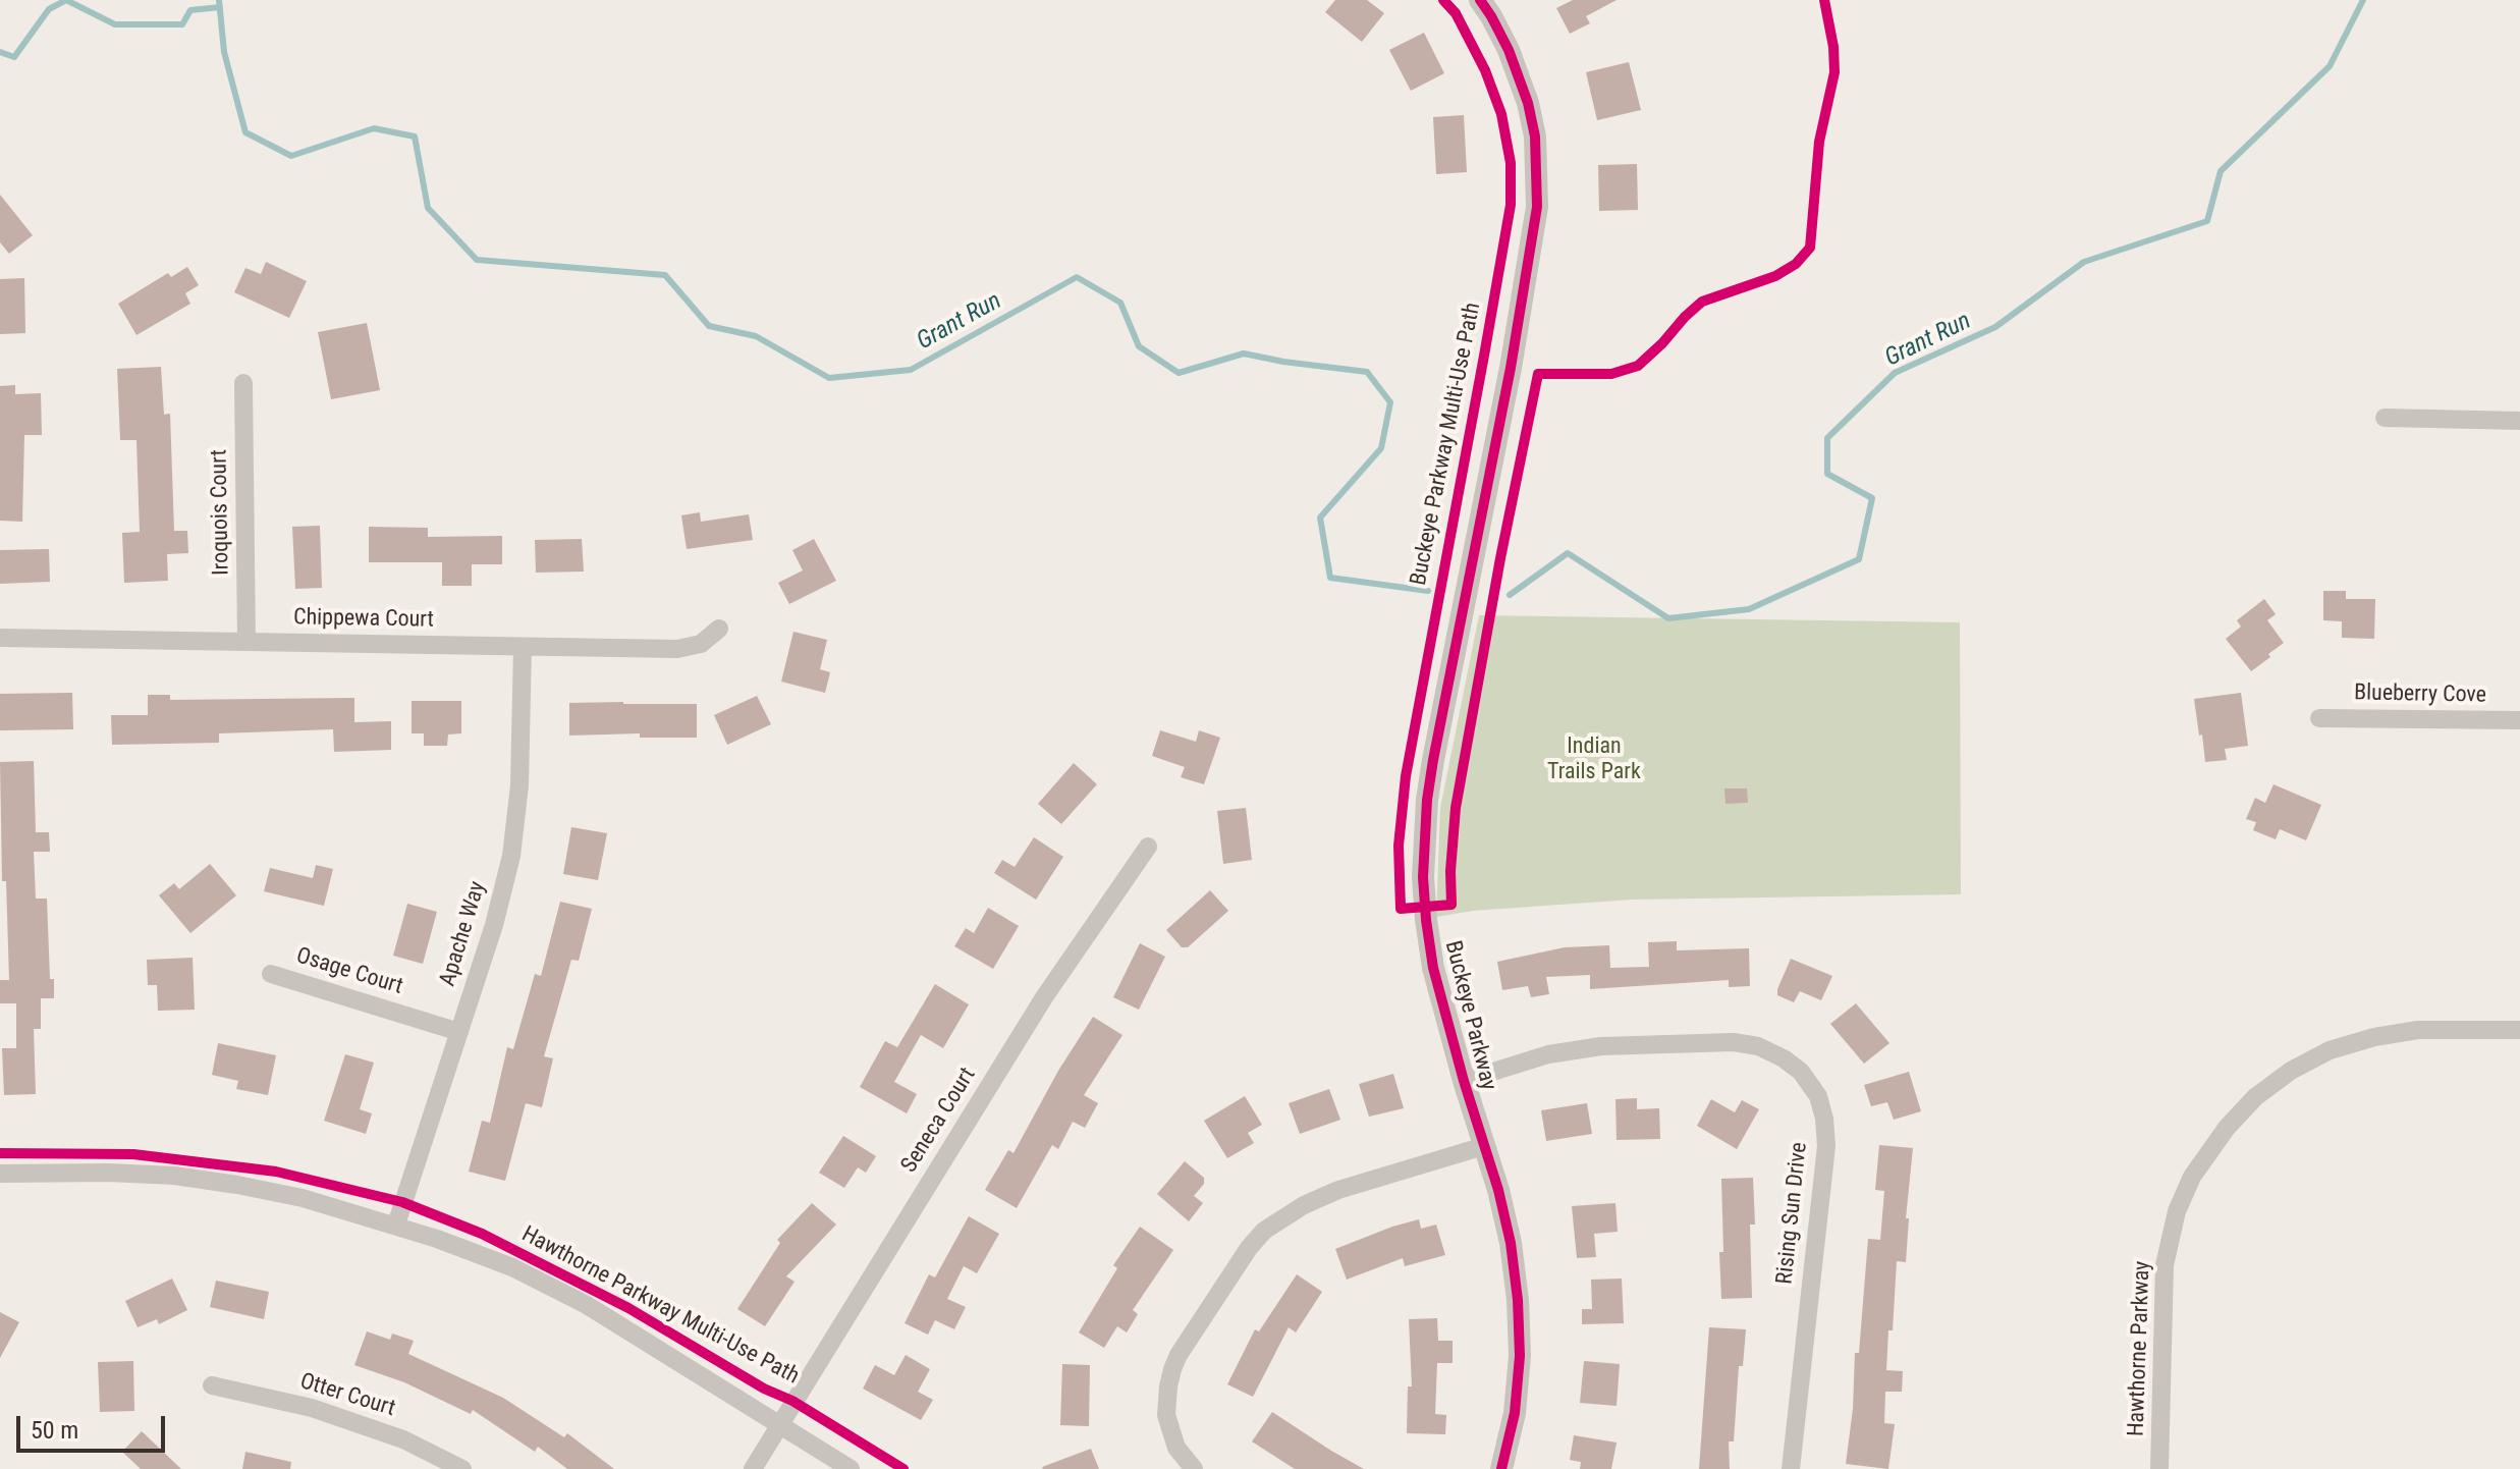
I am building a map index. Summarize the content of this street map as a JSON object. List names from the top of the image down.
{
  "streets": {
    "street": [
      "Iroquois Court",
      "Chippewa Court",
      "Blueberry Cove",
      "Apache Way",
      "Osage Court",
      "Buckeye Parkway",
      "Seneca Court",
      "Rising Sun Drive",
      "Hawthorne Parkway",
      "Otter Court"
    ],
    "cycle path": ["Buckeye Parkway Multi-Use Path", "Hawthorne Parkway Multi-Use Path"]
  },
  "crossings": [
    ["Iroquois Court", "Chippewa Court"],
    ["Chippewa Court", "Apache Way"],
    ["Apache Way", "Osage Court"],
    ["Buckeye Parkway", "Rising Sun Drive"]
  ],
  "water": ["Grant Run"],
  "parks": ["Indian Trails Park"],
  "scale_bar": "50 m"
}
